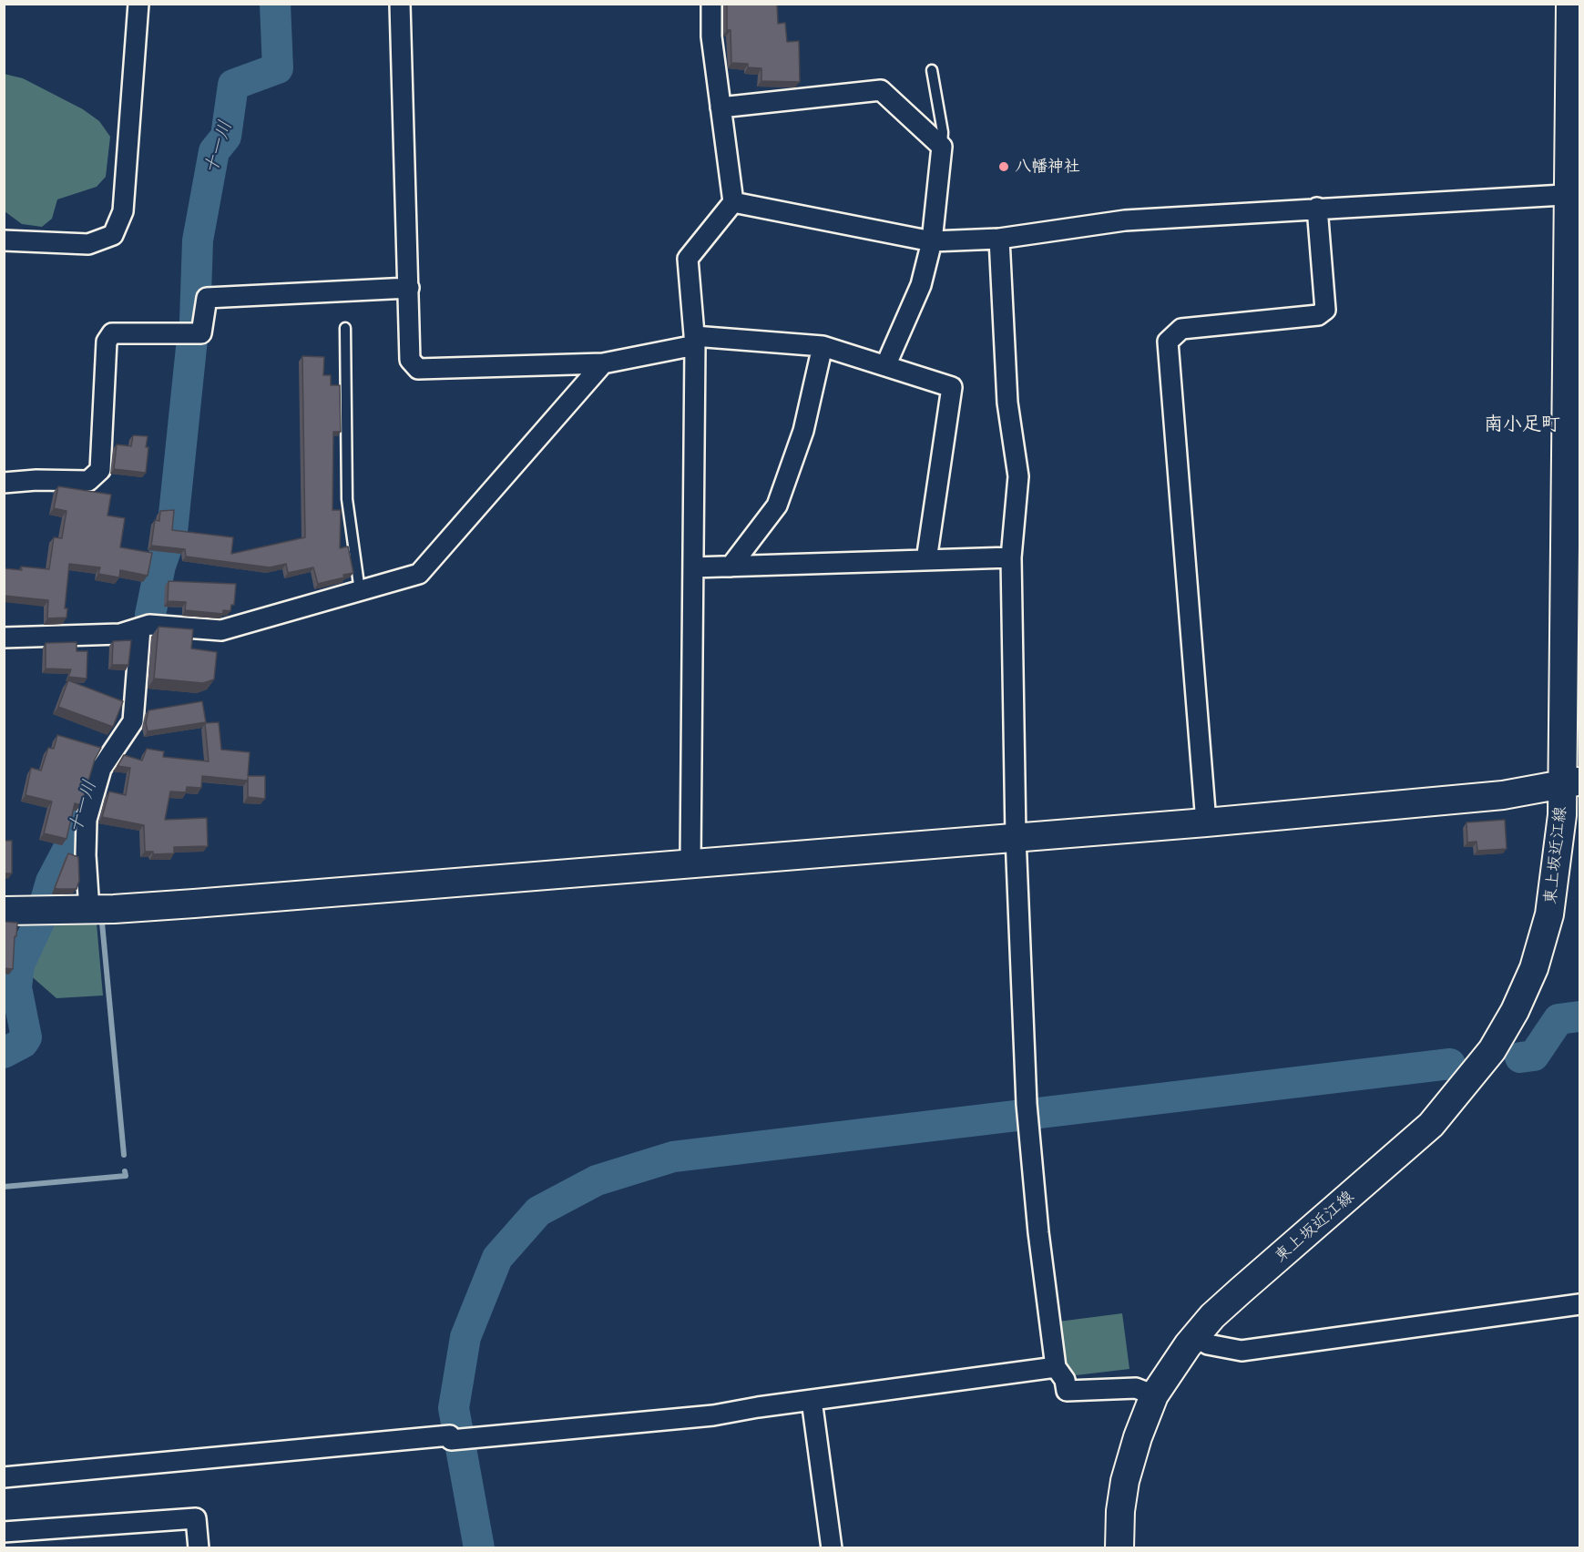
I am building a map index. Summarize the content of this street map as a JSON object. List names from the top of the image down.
{
  "streets": {
    "main road": ["東上坂近江線"]
  },
  "districts": ["南小足町"],
  "water": ["十一川"],
  "places": ["八幡神社"]
}
